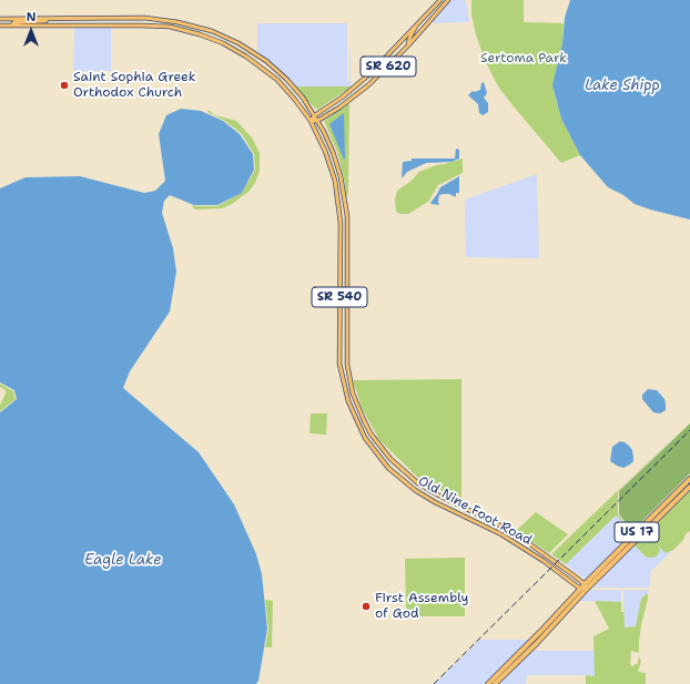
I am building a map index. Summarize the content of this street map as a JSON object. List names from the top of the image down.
{
  "streets": {
    "highway": ["US 17"],
    "main road": ["SR 620", "SR 540", "Old Nine Foot Road"]
  },
  "crossings": [
    ["SR 620", "SR 540"],
    ["SR 620", "Old Nine Foot Road"],
    ["SR 540", "Old Nine Foot Road"],
    ["Old Nine Foot Road", "US 17"]
  ],
  "water": ["Lake Shipp", "Eagle Lake"],
  "parks": ["Sertoma Park"],
  "places": ["Saint Sophia Greek Orthodox Church", "First Assembly of God"],
  "north": "top"
}
